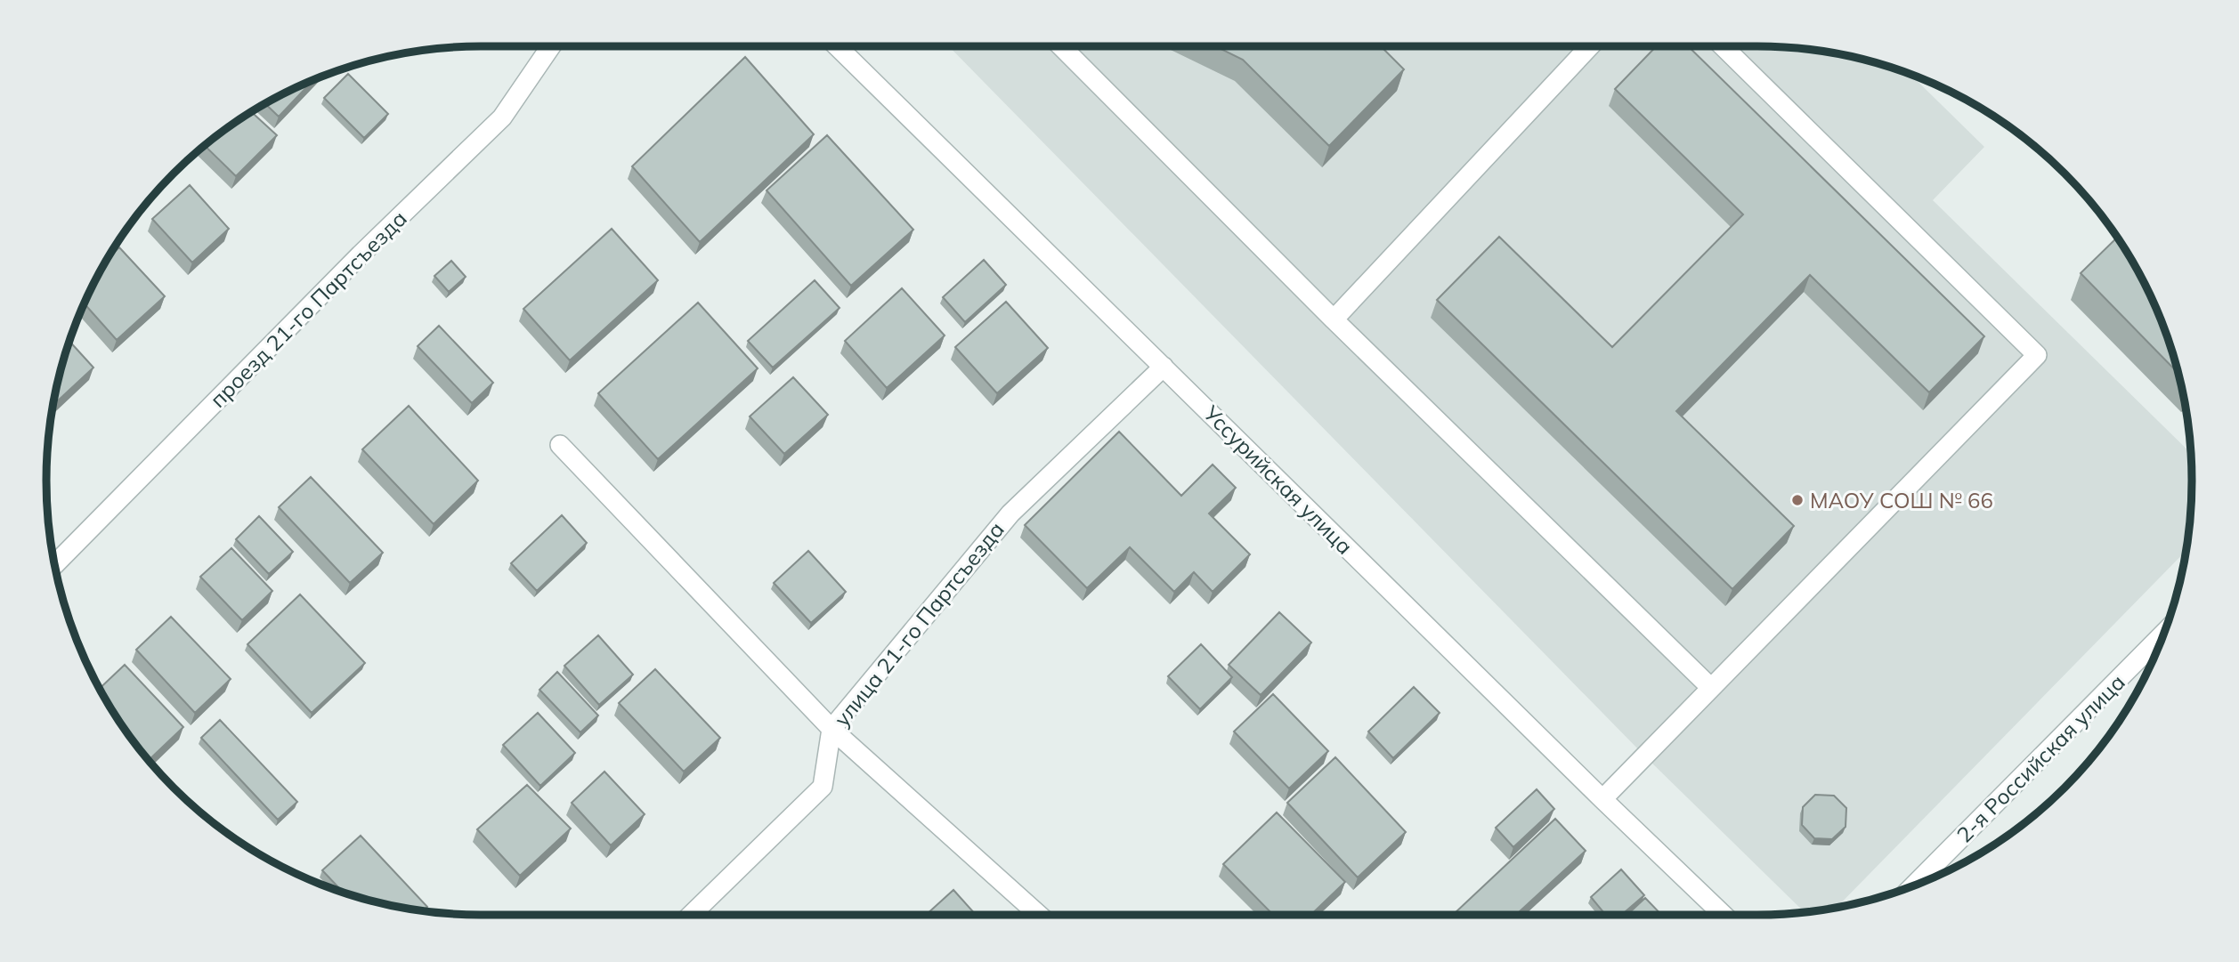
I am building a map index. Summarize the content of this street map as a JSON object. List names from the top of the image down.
{
  "streets": {
    "street": [
      "проезд 21-го Партсъезда",
      "Уссурийская улица",
      "улица 21-го Партсъезда",
      "2-я Российская улица"
    ]
  },
  "crossings": [
    ["Уссурийская улица", "улица 21-го Партсъезда"]
  ],
  "places": ["МАОУ СОШ № 66"]
}
